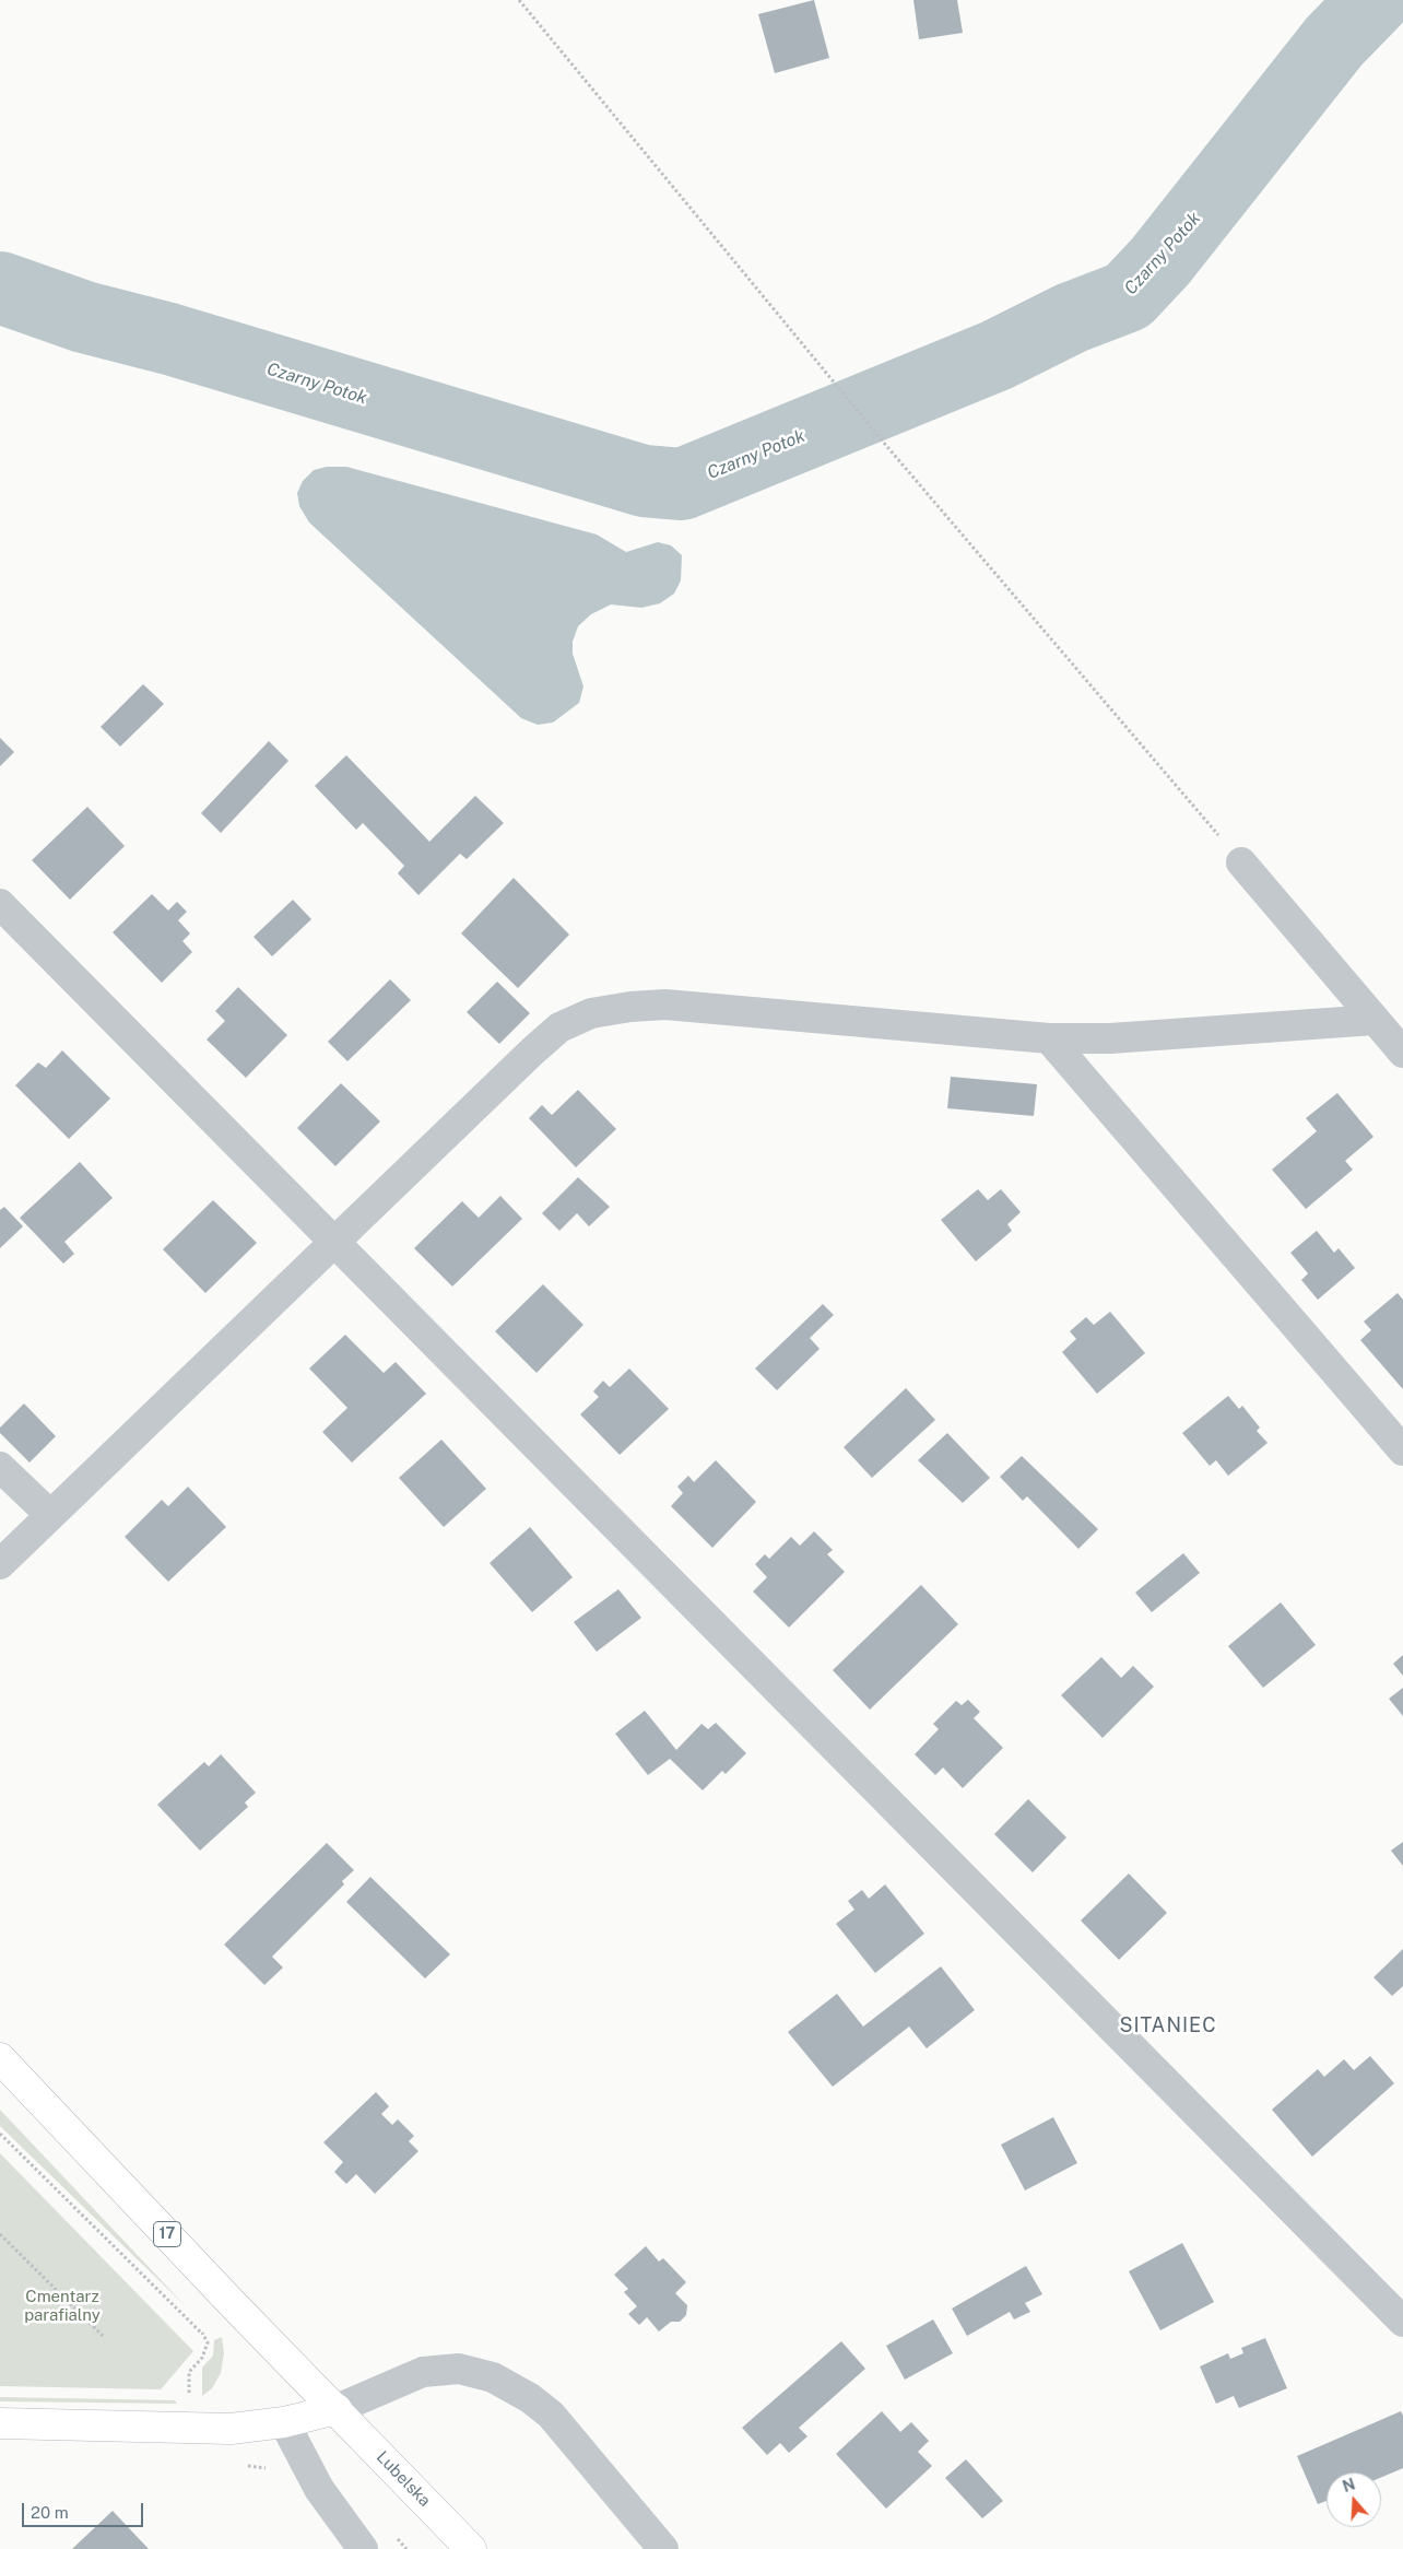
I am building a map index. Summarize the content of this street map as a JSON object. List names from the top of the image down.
{
  "streets": {
    "main road": ["17", "Lubelska"]
  },
  "crossings": [
    ["17", "Lubelska"]
  ],
  "districts": ["SITANIEC"],
  "water": ["Czarny Potok"],
  "parks": ["Cmentarz parafialny"],
  "scale_bar": "20 m",
  "north": "top"
}
